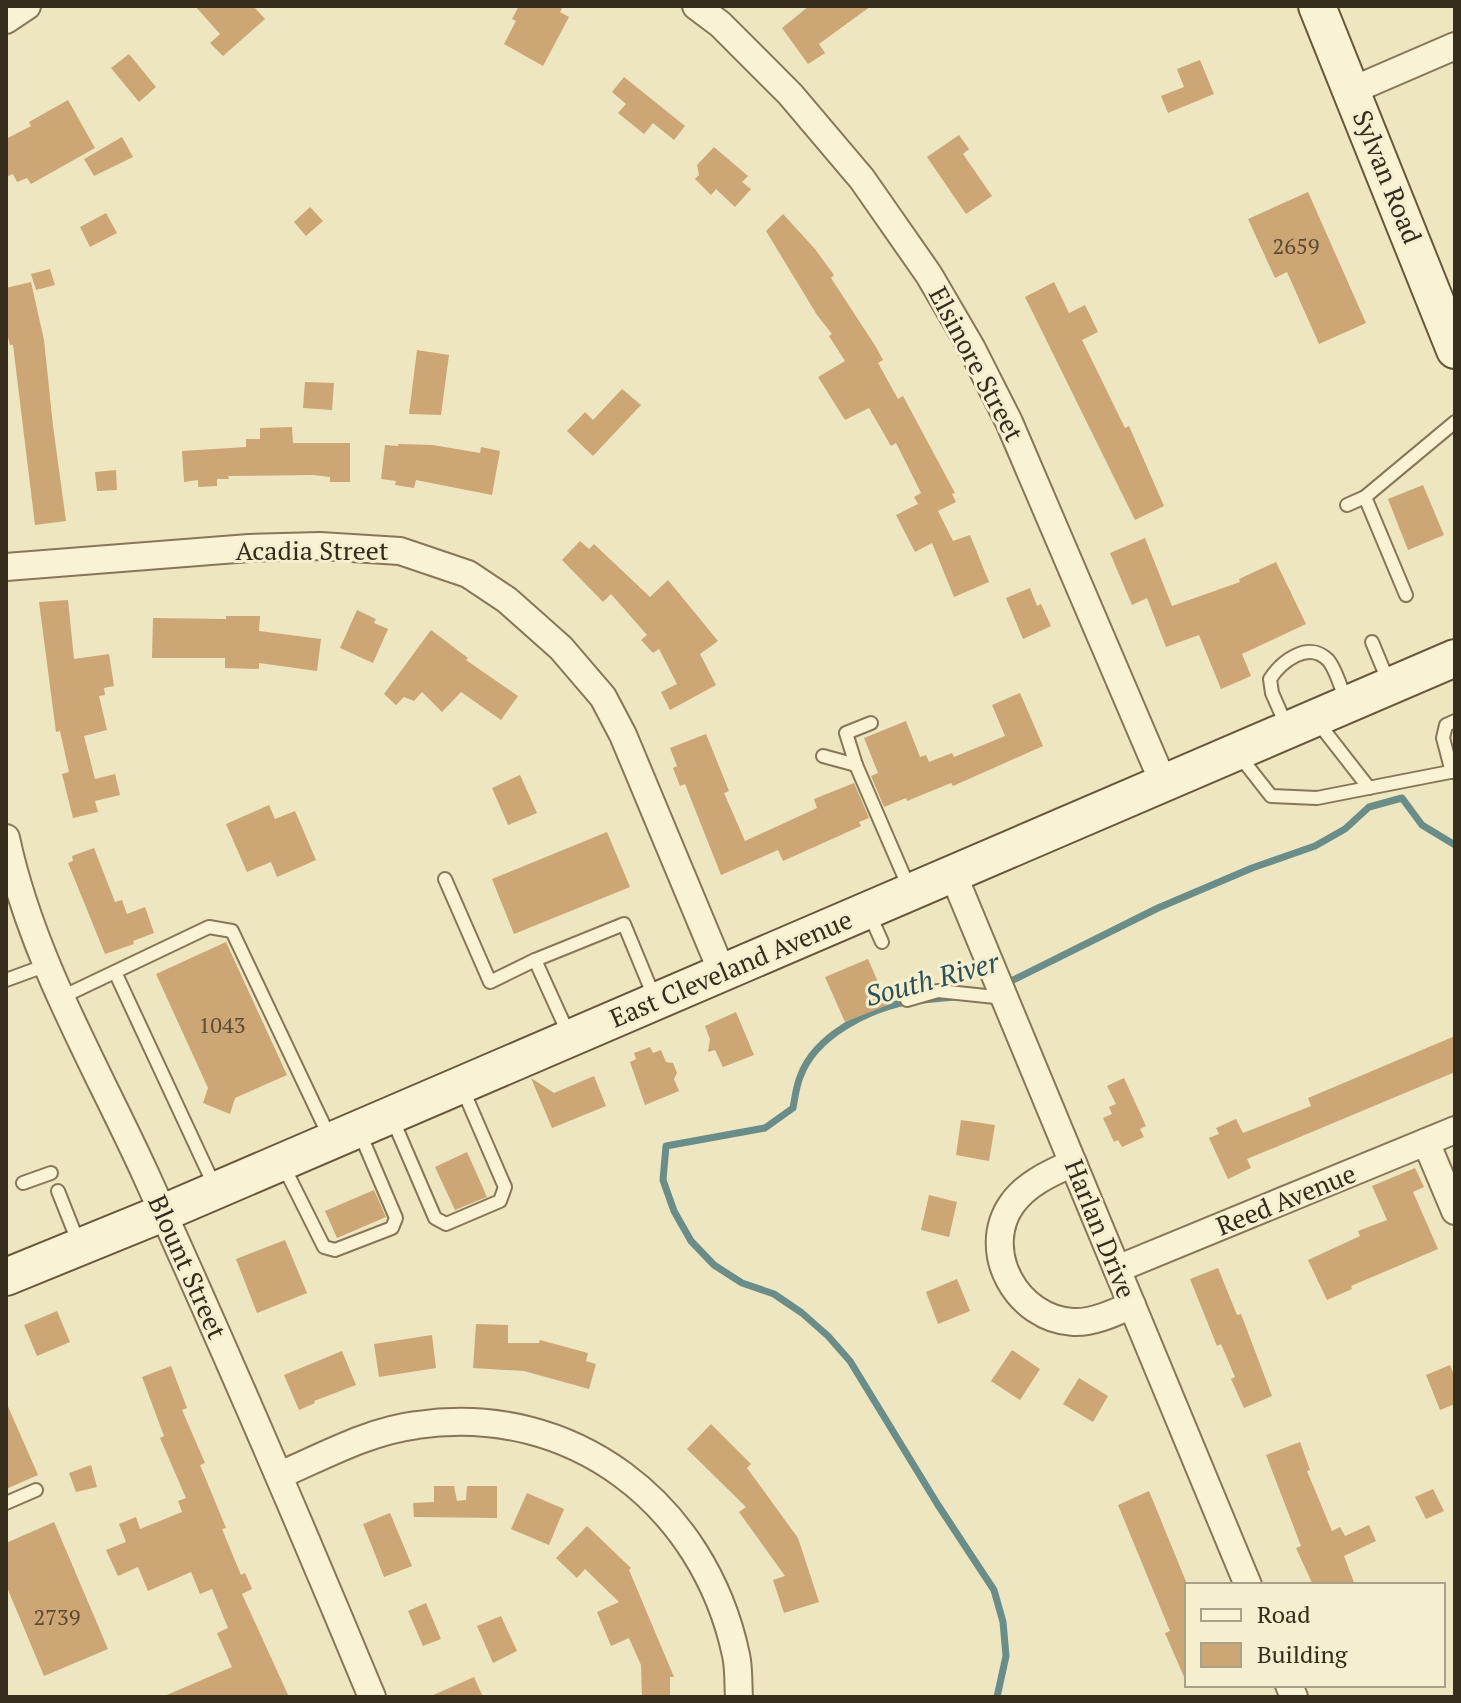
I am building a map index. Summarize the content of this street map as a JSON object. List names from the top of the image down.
{
  "streets": {
    "main road": ["Sylvan Road", "East Cleveland Avenue"],
    "street": [
      "Elsinore Street",
      "Acadia Street",
      "Reed Avenue",
      "Harlan Drive",
      "Blount Street"
    ]
  },
  "crossings": [
    ["Elsinore Street", "East Cleveland Avenue"],
    ["Acadia Street", "East Cleveland Avenue"],
    ["East Cleveland Avenue", "Harlan Drive"],
    ["East Cleveland Avenue", "Blount Street"],
    ["Reed Avenue", "Harlan Drive"]
  ],
  "water": ["South River"],
  "house_numbers": ["2659", "1043", "2739"],
  "legend": ["Road", "Building"]
}
